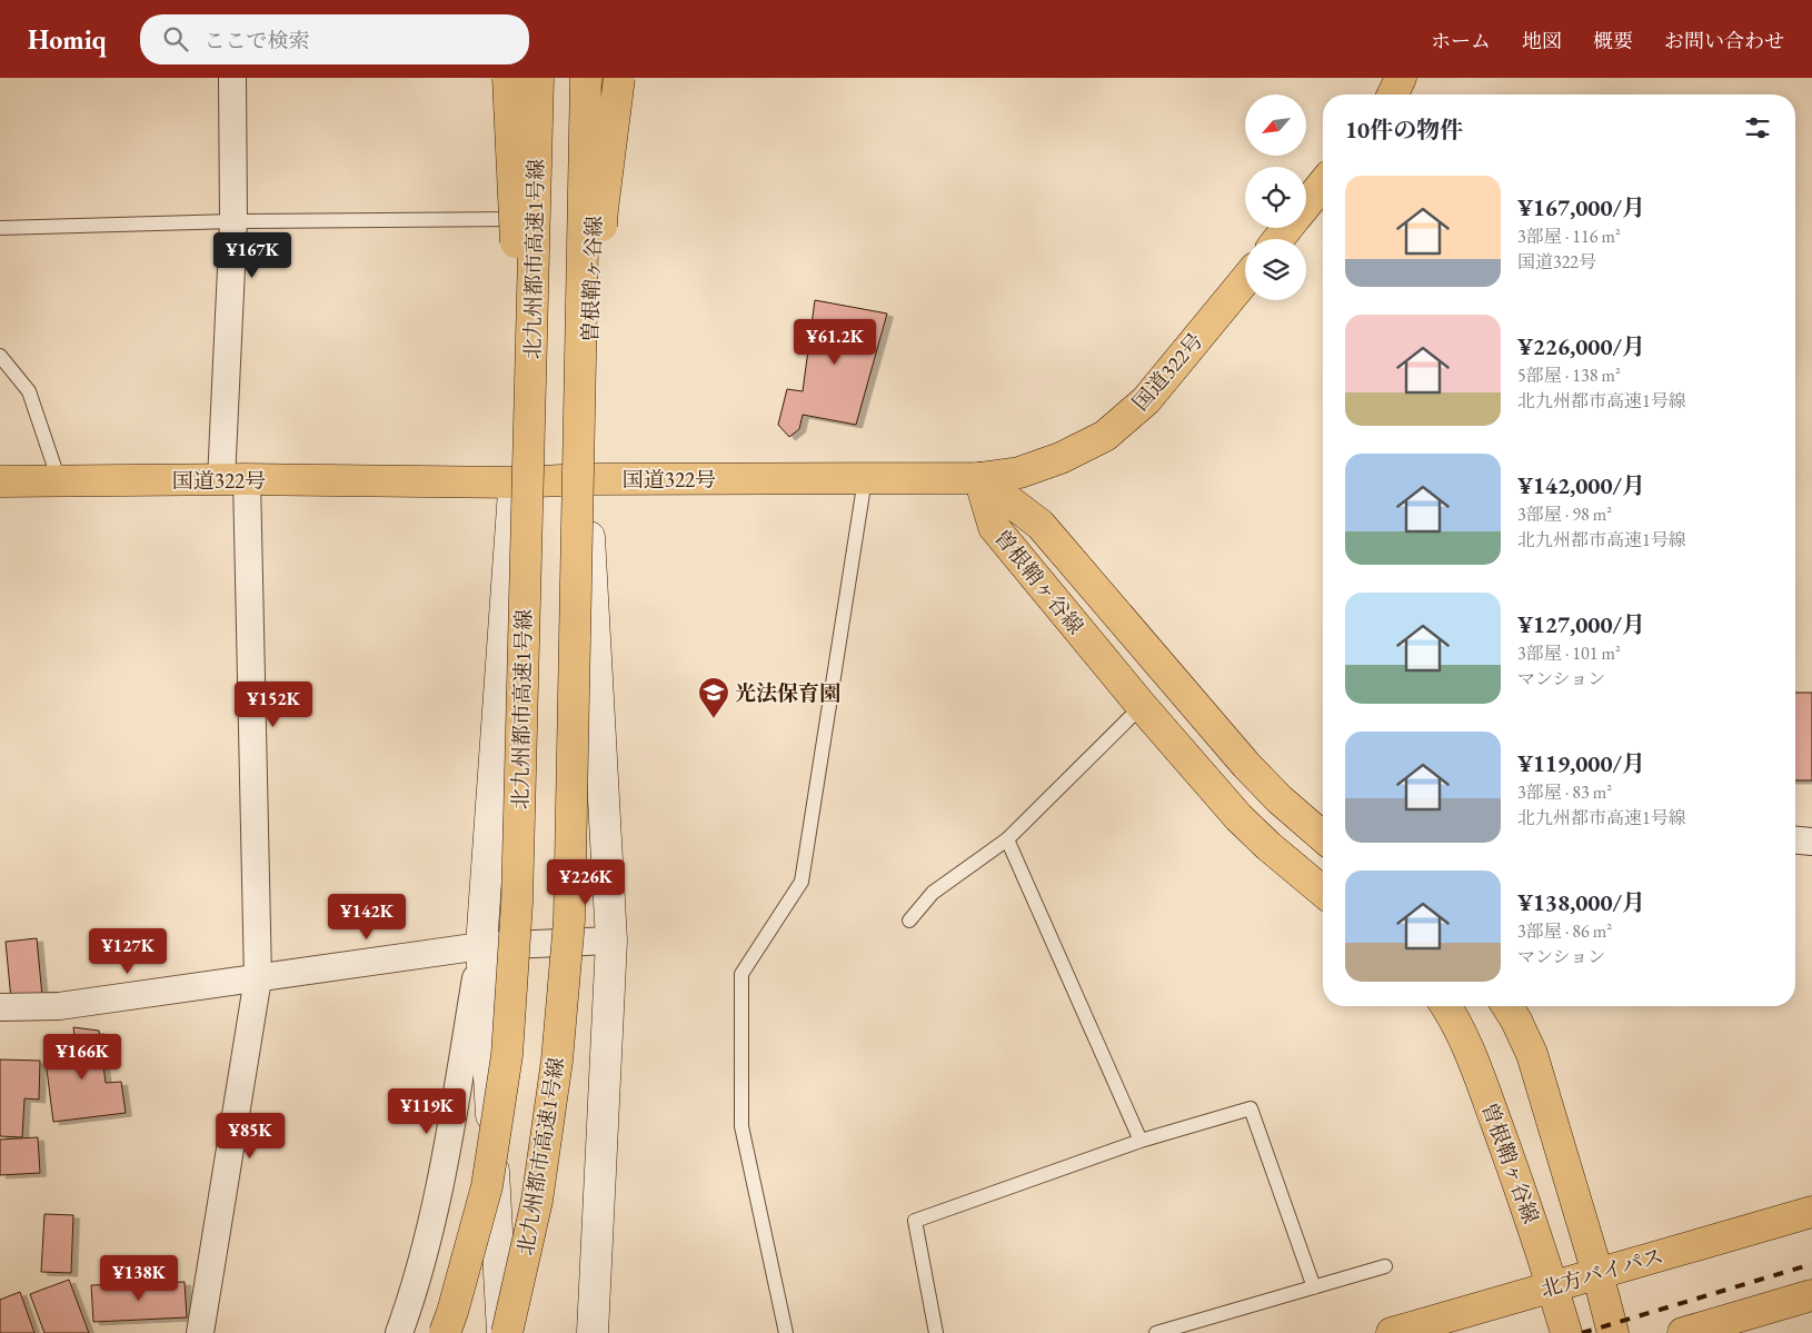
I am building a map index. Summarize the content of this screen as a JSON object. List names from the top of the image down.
{
  "streets": {
    "main road": [
      "北九州都市高速1号線",
      "曽根鞘ヶ谷線",
      "国道322号",
      "北方バイパス"
    ]
  },
  "crossings": [
    ["北九州都市高速1号線", "国道322号"],
    ["曽根鞘ヶ谷線", "国道322号"],
    ["曽根鞘ヶ谷線", "北方バイパス"]
  ],
  "places": {
    "school or university": ["光法保育園"]
  },
  "north": "bottom left",
  "page": {
    "header": "Homiq",
    "search": "ここで検索",
    "nav": [
      "ホーム",
      "地図",
      "概要",
      "お問い合わせ"
    ],
    "heading": "10件の物件",
    "list": [
      {
        "name": "¥167,000/月",
        "note": "3部屋 · 116 m² · 国道322号"
      },
      {
        "name": "¥226,000/月",
        "note": "5部屋 · 138 m² · 北九州都市高速1号線"
      },
      {
        "name": "¥142,000/月",
        "note": "3部屋 · 98 m² · 北九州都市高速1号線"
      },
      {
        "name": "¥127,000/月",
        "note": "3部屋 · 101 m² · マンション"
      },
      {
        "name": "¥119,000/月",
        "note": "3部屋 · 83 m² · 北九州都市高速1号線"
      },
      {
        "name": "¥138,000/月",
        "note": "3部屋 · 86 m² · マンション"
      }
    ],
    "price": [
      "¥167K",
      "¥61.2K",
      "¥152K",
      "¥226K",
      "¥142K",
      "¥127K",
      "¥166K",
      "¥119K",
      "¥85K",
      "¥138K"
    ]
  }
}
